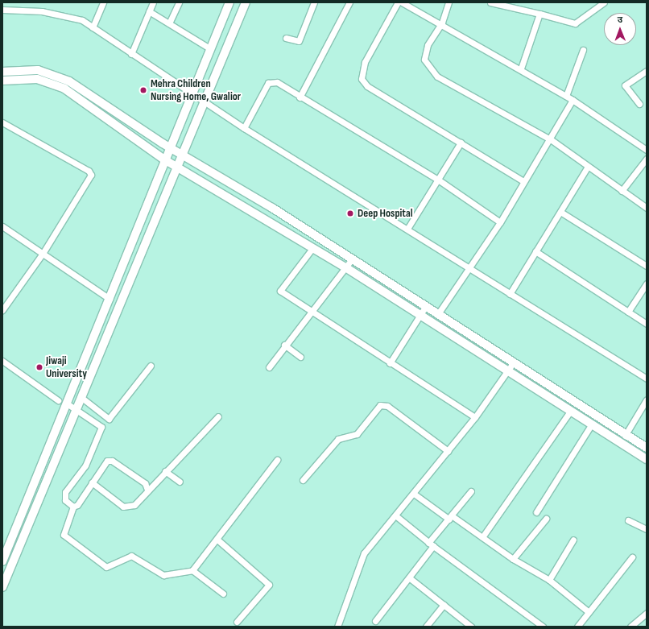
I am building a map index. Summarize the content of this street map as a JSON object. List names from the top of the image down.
{
  "places": ["Mehra Children Nursing Home, Gwalior", "Deep Hospital", "Jiwaji University"],
  "north": "top"
}
